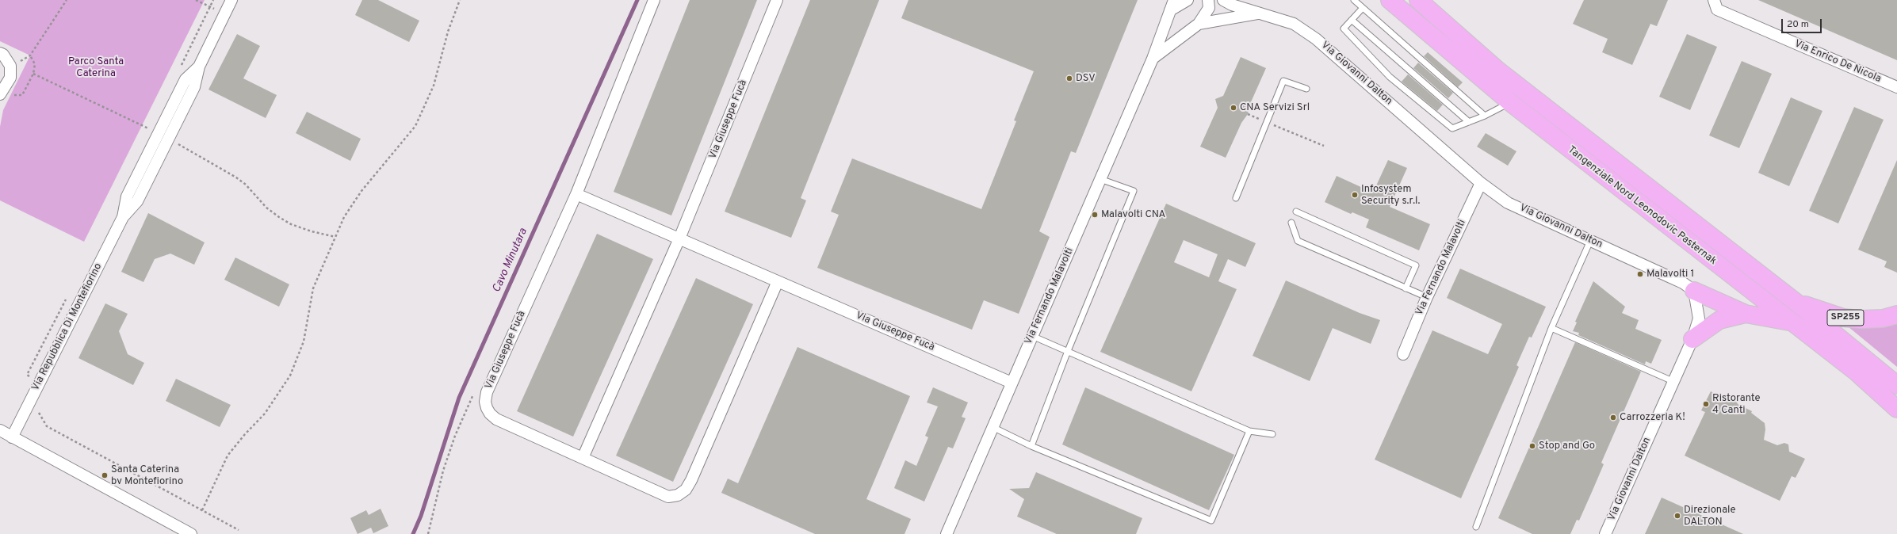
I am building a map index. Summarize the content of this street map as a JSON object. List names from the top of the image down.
{
  "streets": {
    "highway": ["Tangenziale Nord Leonodovic Pasternak", "SP255"],
    "street": [
      "Via Enrico De Nicola",
      "Via Giovanni Dalton",
      "Via Giuseppe Fucà",
      "Via Fernando Malavolti",
      "Via Repubblica Di Montefiorino"
    ]
  },
  "crossings": [
    ["Via Giovanni Dalton", "Via Fernando Malavolti"],
    ["Via Giuseppe Fucà", "Via Fernando Malavolti"],
    ["Tangenziale Nord Leonodovic Pasternak", "SP255"]
  ],
  "water": ["Cavo Minutara"],
  "parks": ["Parco Santa Caterina"],
  "places": [
    "DSV",
    "CNA Servizi Srl",
    "Infosystem Security s.r.l.",
    "Malavolti CNA",
    "Malavolti 1",
    "Ristorante 4 Canti",
    "Carrozzeria K!",
    "Stop and Go",
    "Santa Caterina bv Montefiorino",
    "Direzionale DALTON"
  ],
  "scale_bar": "20 m"
}
